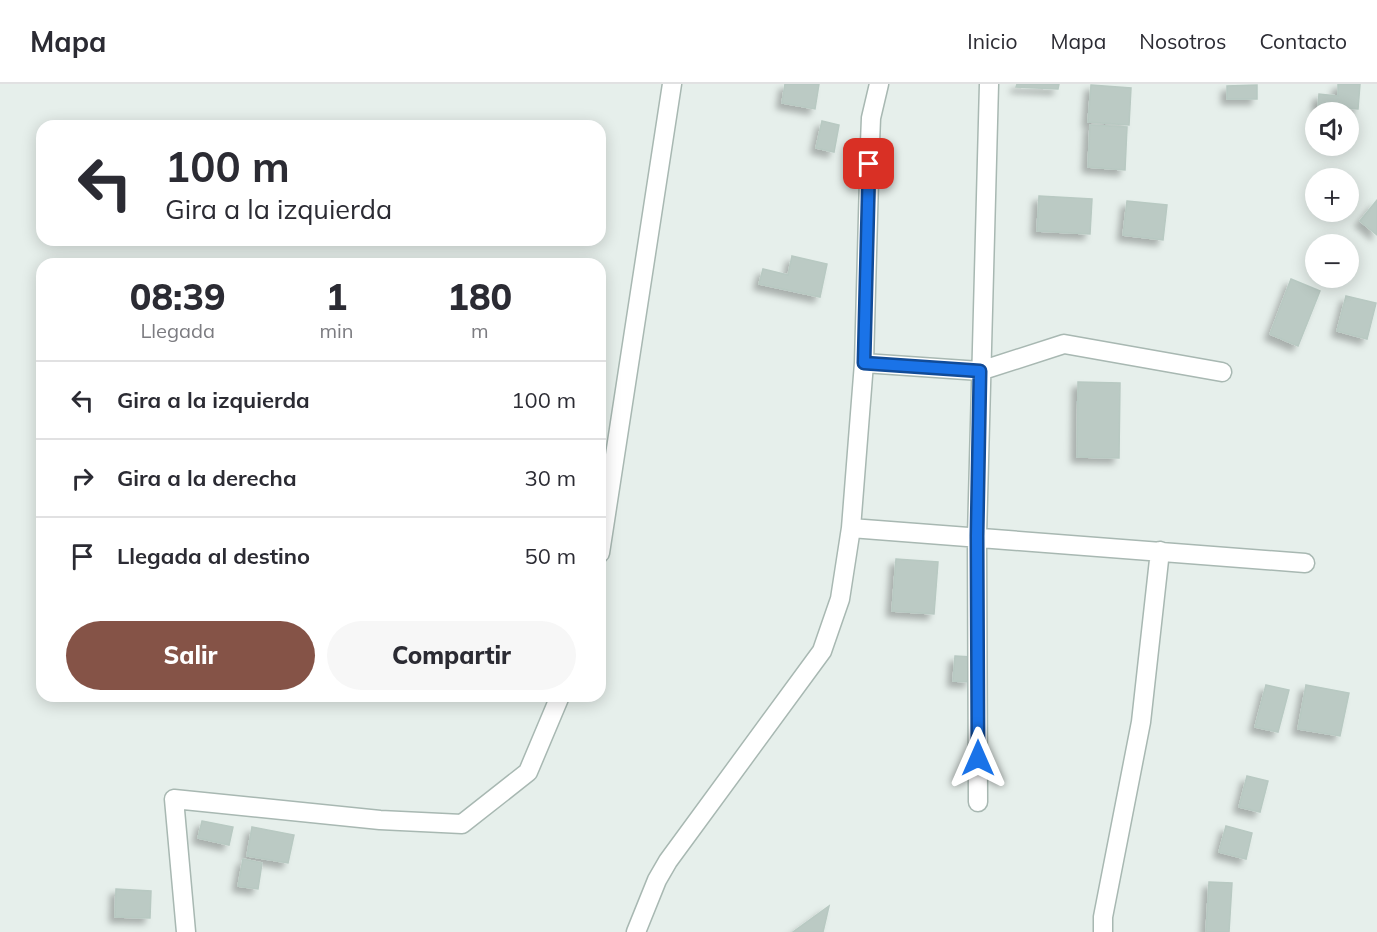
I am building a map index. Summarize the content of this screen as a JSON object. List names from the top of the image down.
{
  "page": {
    "header": "Mapa",
    "nav": [
      "Inicio",
      "Mapa",
      "Nosotros",
      "Contacto"
    ],
    "map_buttons": ["+", "−"],
    "turn": ["100 m", "Gira a la izquierda"],
    "eta": [
      "08:39",
      "Llegada",
      "1",
      "min",
      "180",
      "m"
    ],
    "list": [
      {
        "name": "Gira a la izquierda",
        "value": "100 m"
      },
      {
        "name": "Gira a la derecha",
        "value": "30 m"
      },
      {
        "name": "Llegada al destino",
        "value": "50 m"
      }
    ],
    "buttons": ["Salir", "Compartir"]
  }
}
